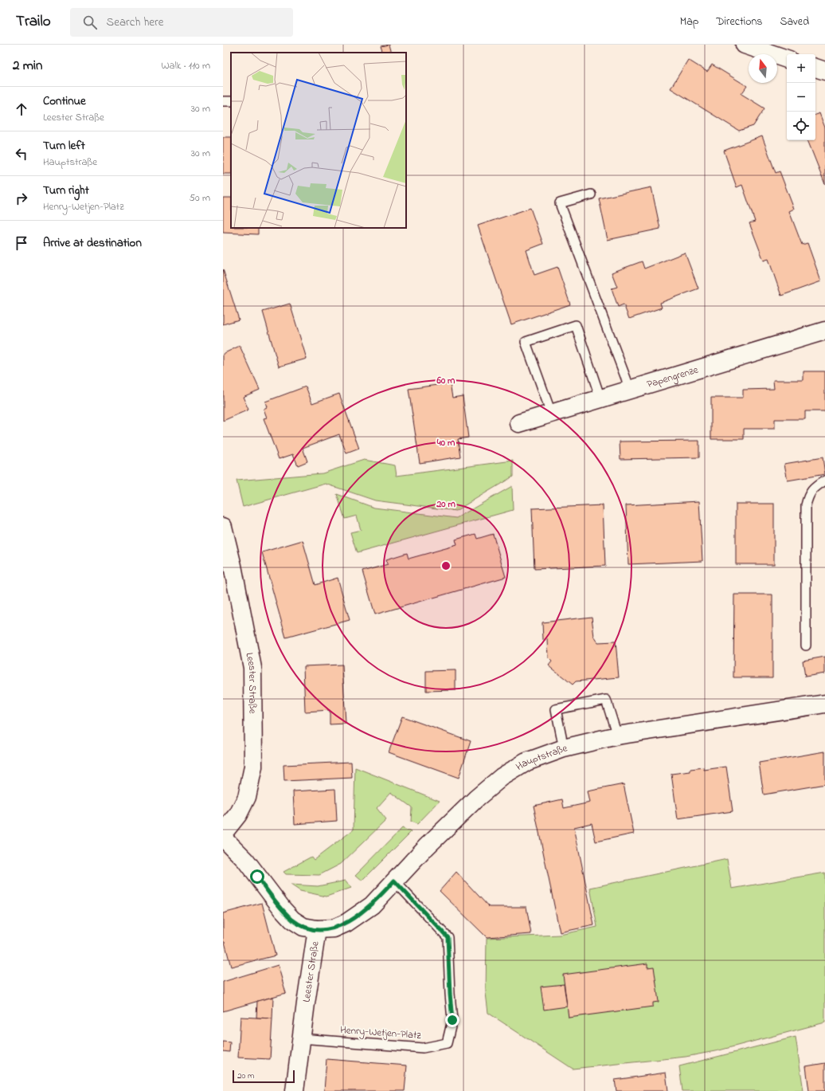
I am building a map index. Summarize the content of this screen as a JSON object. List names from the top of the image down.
{
  "streets": {
    "street": ["Papengrenze", "Leester Straße", "Hauptstraße"],
    "lane": ["Henry-Wetjen-Platz"]
  },
  "crossings": [
    ["Leester Straße", "Hauptstraße"],
    ["Leester Straße", "Henry-Wetjen-Platz"],
    ["Hauptstraße", "Henry-Wetjen-Platz"]
  ],
  "scale_bar": "20 m",
  "north": "top",
  "page": {
    "header": "Trailo",
    "search": "Search here",
    "nav": ["Map", "Directions", "Saved"],
    "heading": ["2 min", "Walk · 110 m"],
    "map_buttons": ["+", "−"],
    "list": [
      ["Continue", "Leester Straße", "30 m"],
      ["Turn left", "Hauptstraße", "30 m"],
      ["Turn right", "Henry-Wetjen-Platz", "50 m"],
      "Arrive at destination"
    ],
    "scale": "20 m"
  },
  "rings": ["60 m", "40 m", "20 m"]
}
